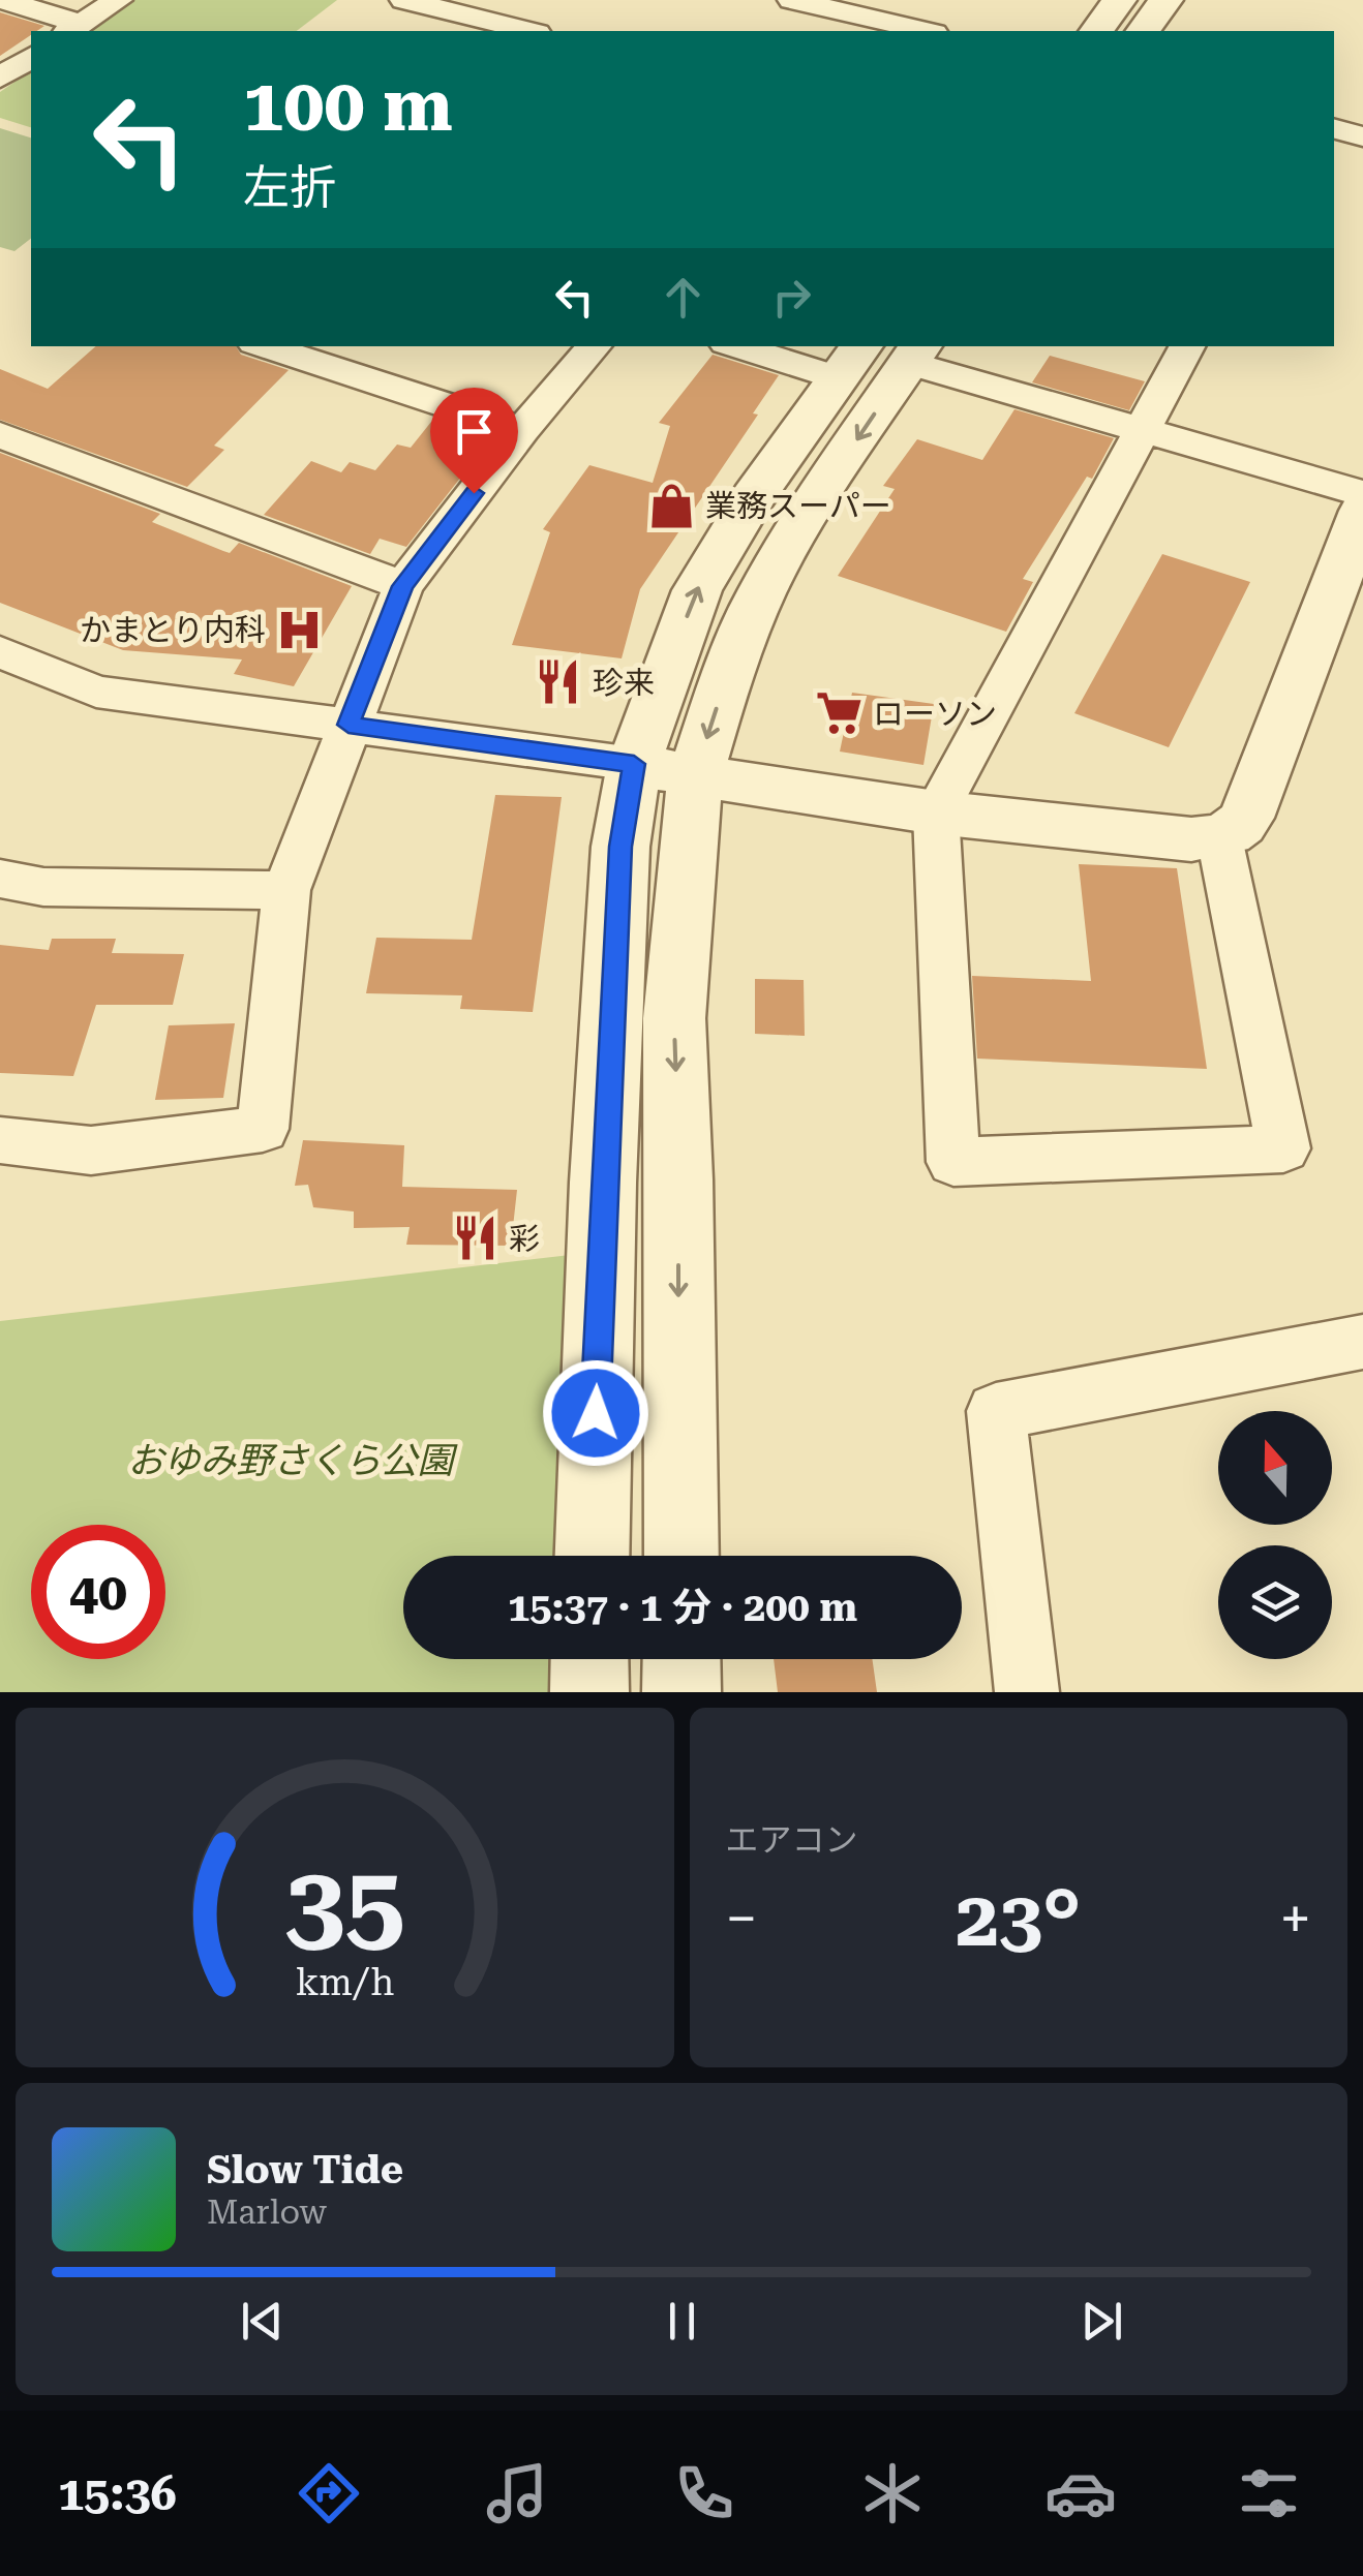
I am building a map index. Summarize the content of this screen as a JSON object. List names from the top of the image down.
{
  "parks": ["おゆみ野さくら公園"],
  "places": {
    "shop": ["業務スーパー"],
    "hospital": ["かまとり内科"],
    "restaurant": ["珍来", "彩"],
    "supermarket": ["ローソン"]
  },
  "north": "top",
  "page": {
    "turn": ["100 m", "左折"],
    "limit": "40",
    "trip": "15:37 · 1 分 · 200 m",
    "tile": "エアコン",
    "heat": ["−", "23°", "+"],
    "song": ["Slow Tide", "Marlow"],
    "tabs": "15:36",
    "gauge": ["35", "km/h"]
  }
}
